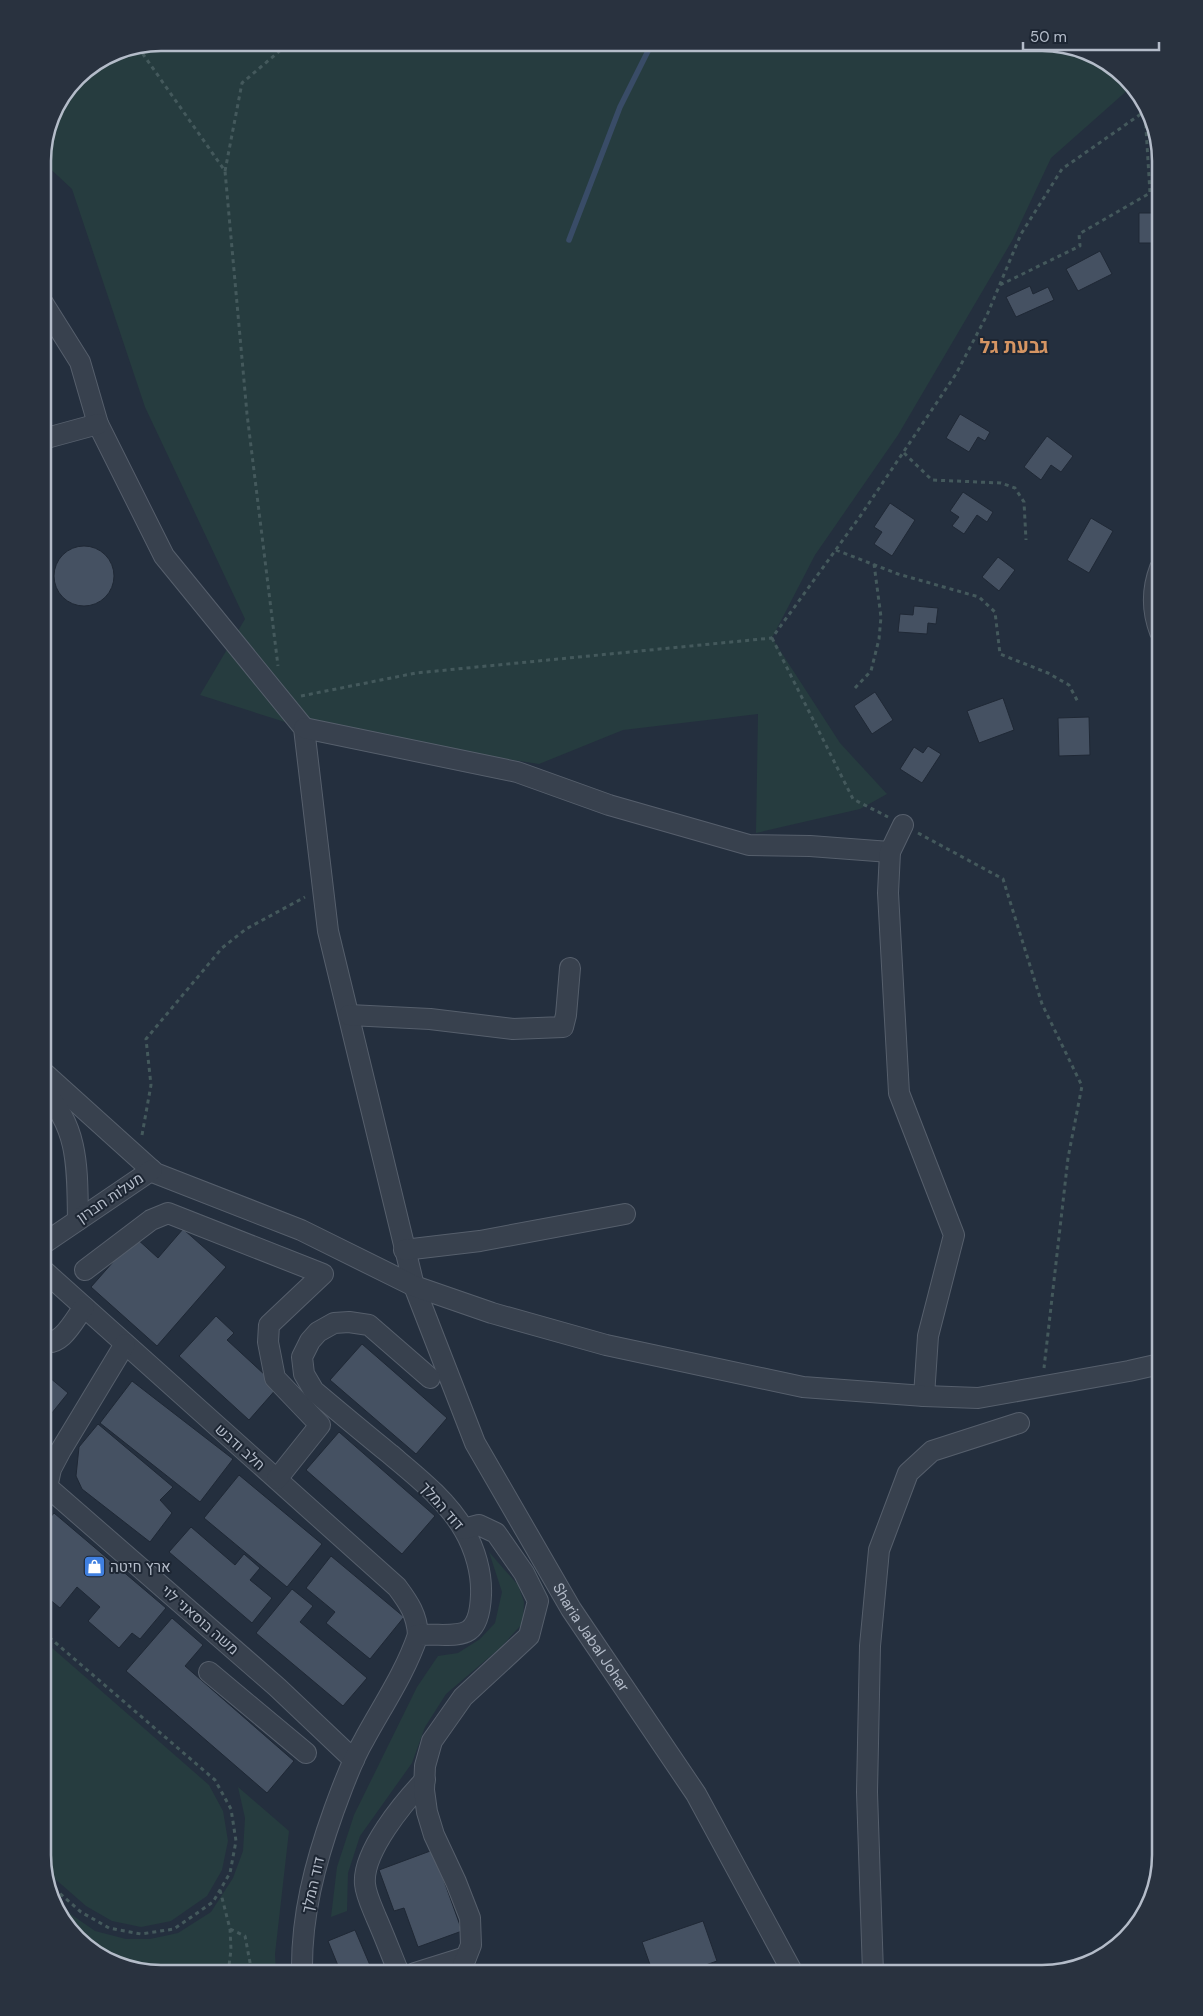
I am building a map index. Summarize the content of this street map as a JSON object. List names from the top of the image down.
{
  "streets": {
    "street": [
      "מעלות חברון",
      "חלב ודבש",
      "דוד המלך",
      "משה בוסאני לוי",
      "Sharia Jabal Johar"
    ]
  },
  "crossings": [
    ["חלב ודבש", "דוד המלך"],
    ["דוד המלך", "משה בוסאני לוי"]
  ],
  "districts": ["גבעת גל"],
  "places": {
    "shop": ["ארץ חיטה"]
  },
  "scale_bar": "50 m"
}
